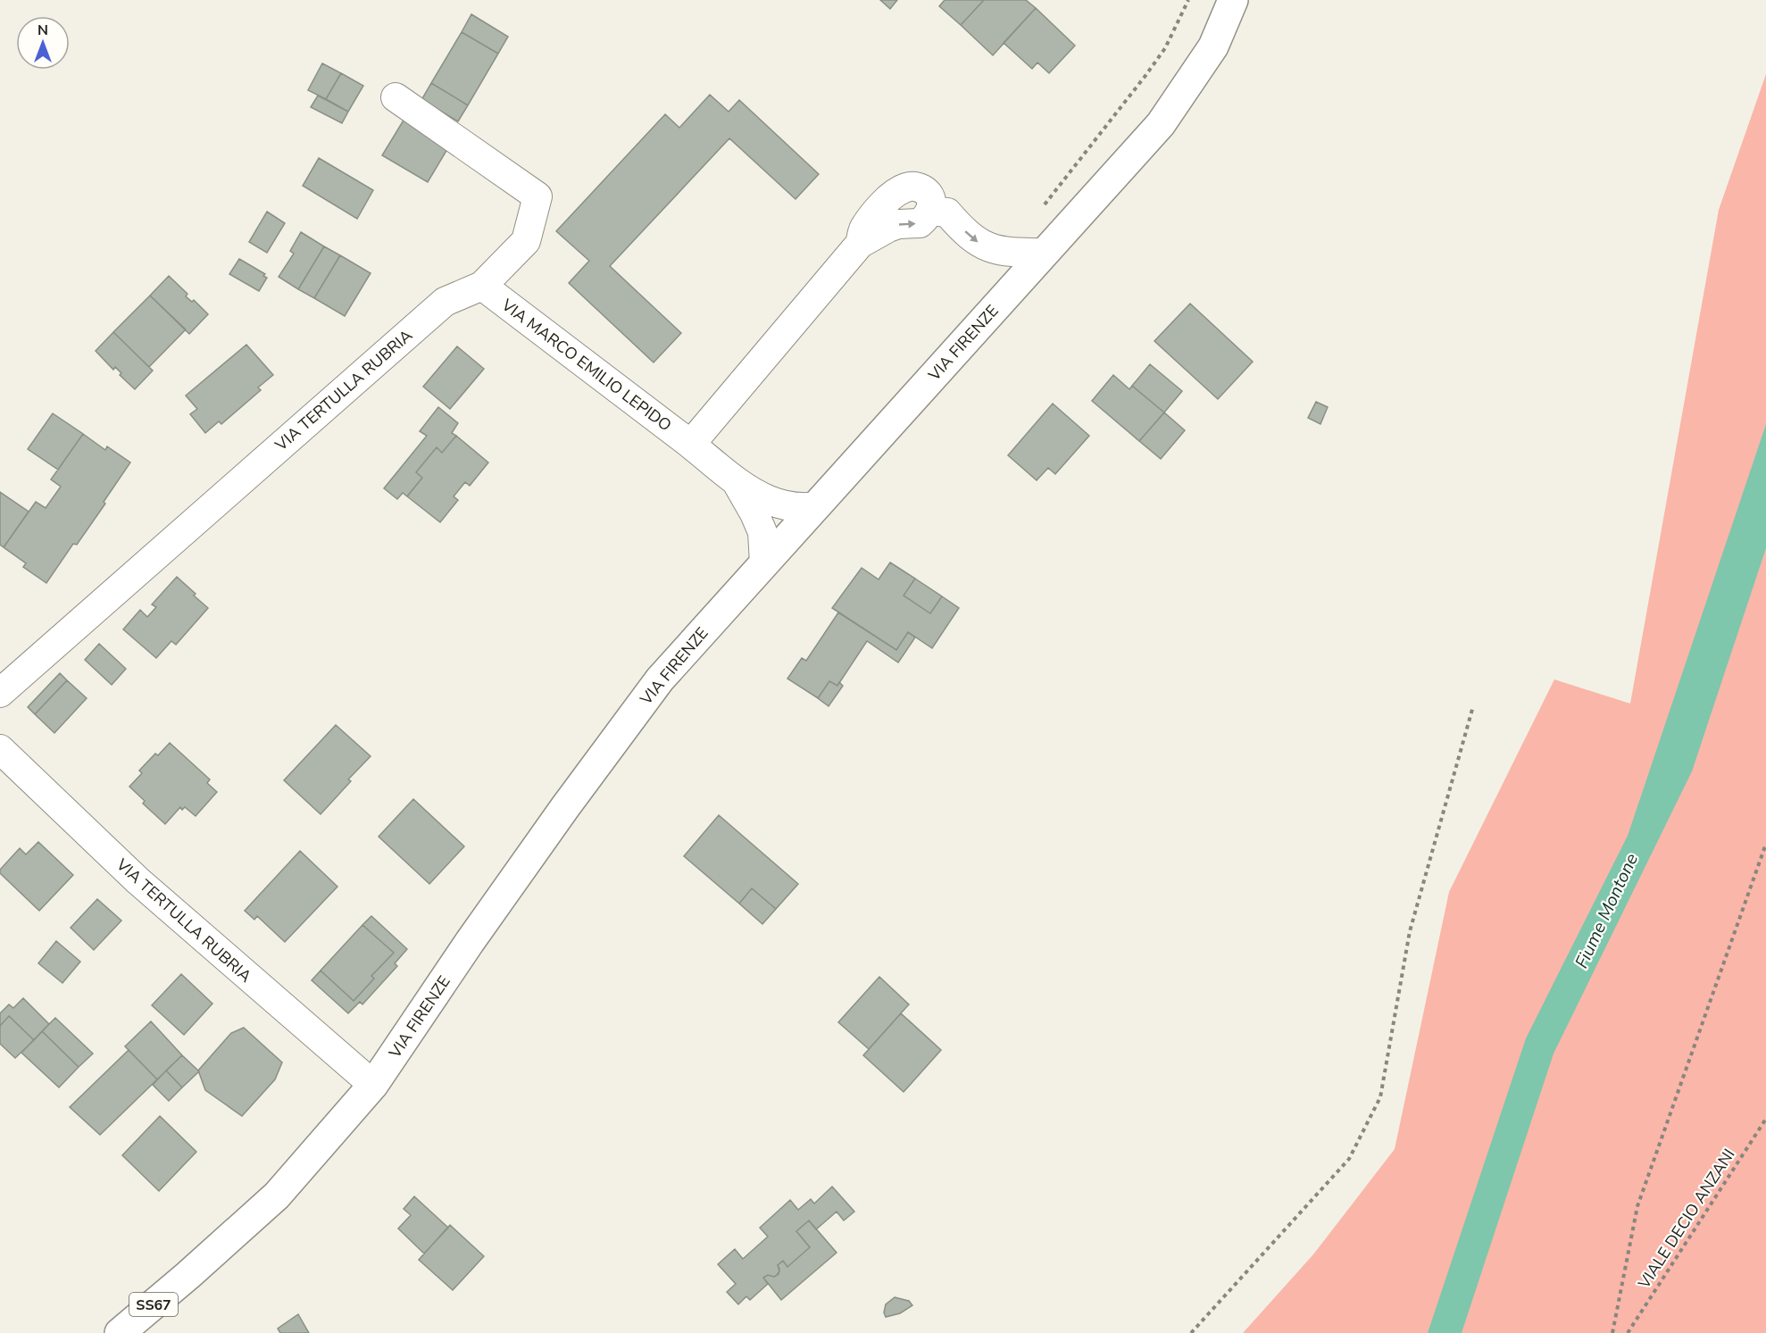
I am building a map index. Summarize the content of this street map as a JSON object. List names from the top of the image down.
{
  "streets": {
    "main road": ["VIA FIRENZE", "SS67"],
    "street": ["VIA MARCO EMILIO LEPIDO", "VIA TERTULLA RUBRIA"],
    "path": ["VIALE DECIO ANZANI"]
  },
  "crossings": [
    ["VIA FIRENZE", "VIA MARCO EMILIO LEPIDO"],
    ["VIA FIRENZE", "VIA TERTULLA RUBRIA"],
    ["VIA MARCO EMILIO LEPIDO", "VIA TERTULLA RUBRIA"]
  ],
  "water": ["Fiume Montone"],
  "north": "top"
}
